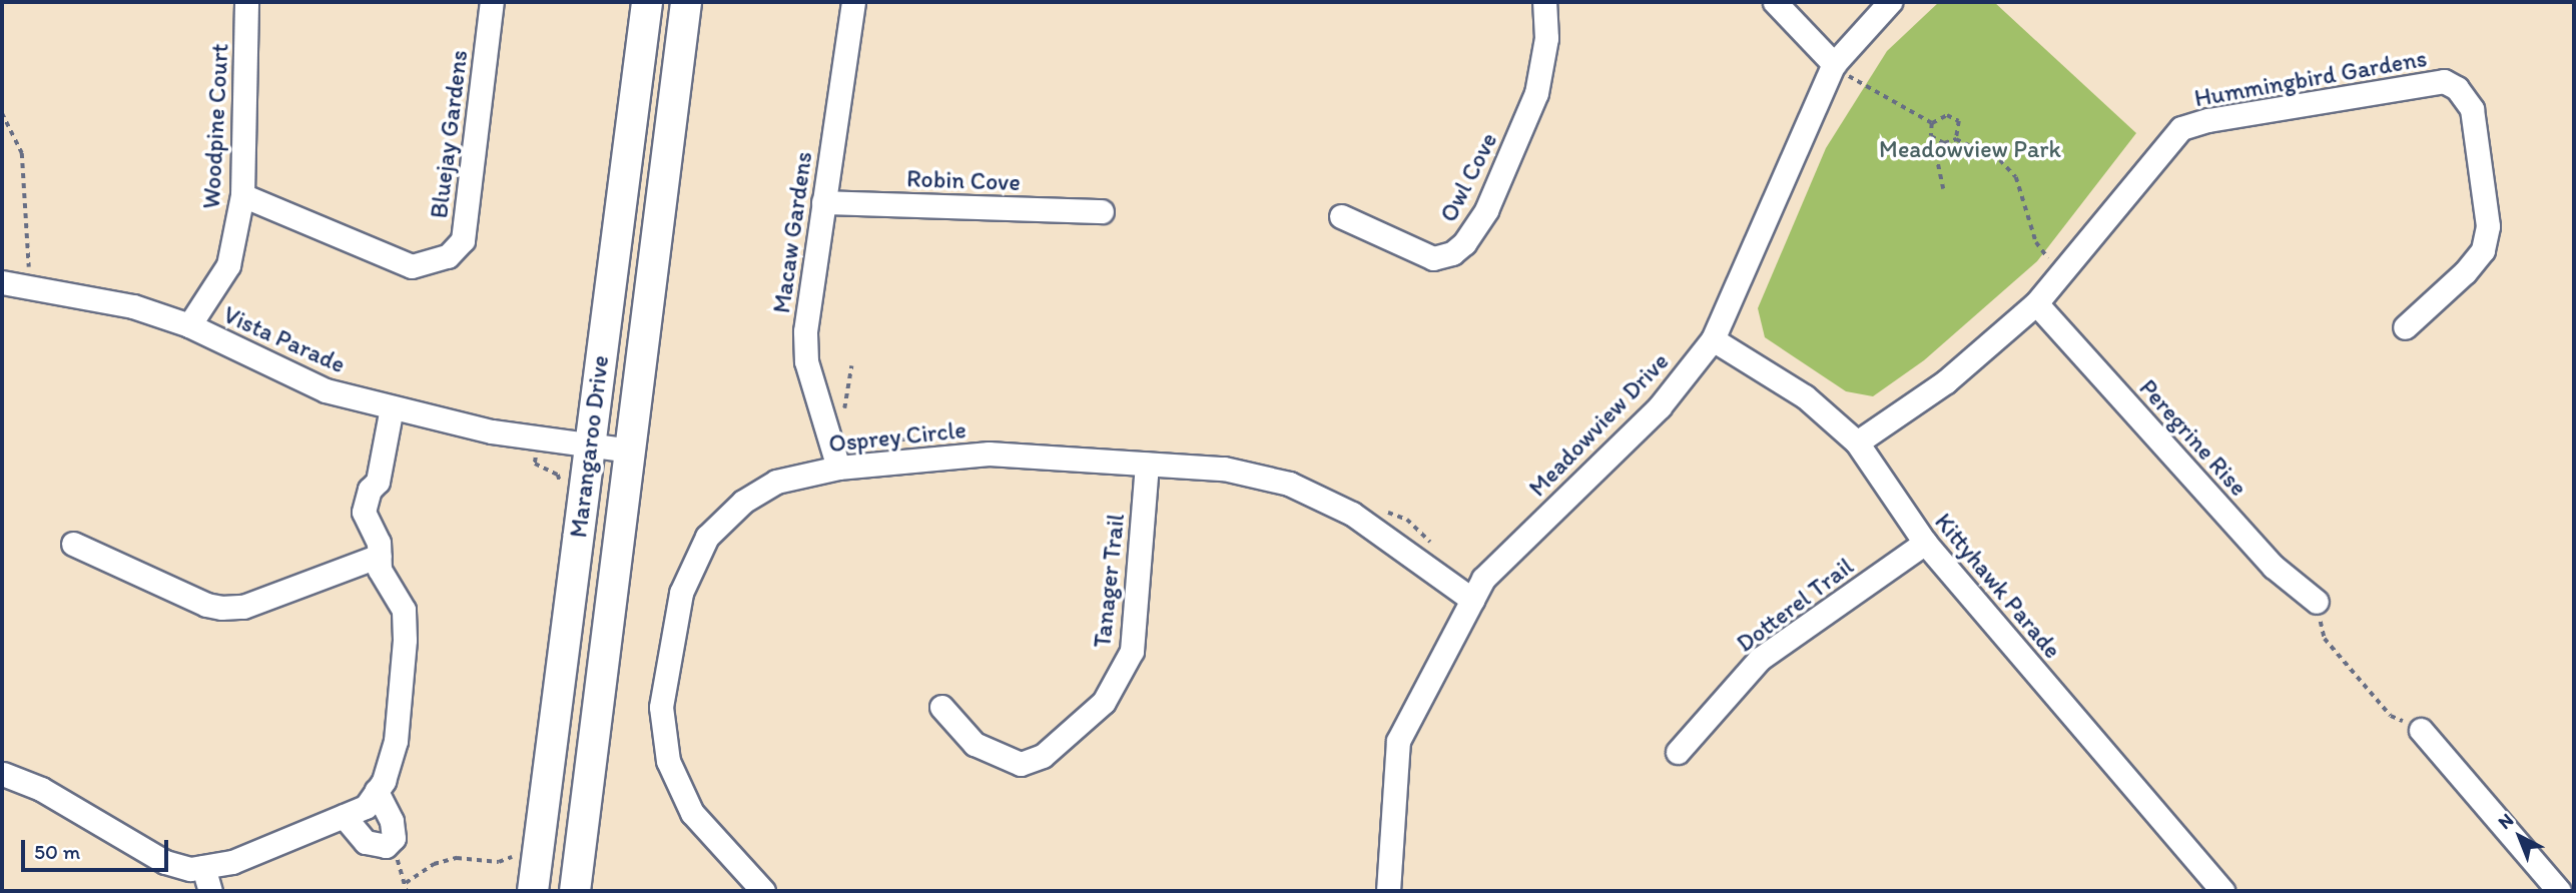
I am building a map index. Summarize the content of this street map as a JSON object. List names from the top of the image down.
{
  "streets": {
    "main road": ["Marangaroo Drive"],
    "street": [
      "Hummingbird Gardens",
      "Woodpine Court",
      "Bluejay Gardens",
      "Owl Cove",
      "Robin Cove",
      "Macaw Gardens",
      "Vista Parade",
      "Meadowview Drive",
      "Osprey Circle",
      "Peregrine Rise",
      "Tanager Trail",
      "Kittyhawk Parade",
      "Dotterel Trail"
    ]
  },
  "crossings": [
    ["Hummingbird Gardens", "Peregrine Rise"],
    ["Hummingbird Gardens", "Kittyhawk Parade"],
    ["Woodpine Court", "Bluejay Gardens"],
    ["Woodpine Court", "Vista Parade"],
    ["Robin Cove", "Macaw Gardens"],
    ["Macaw Gardens", "Osprey Circle"],
    ["Vista Parade", "Marangaroo Drive"],
    ["Meadowview Drive", "Osprey Circle"],
    ["Meadowview Drive", "Kittyhawk Parade"],
    ["Osprey Circle", "Tanager Trail"],
    ["Kittyhawk Parade", "Dotterel Trail"]
  ],
  "parks": ["Meadowview Park"],
  "scale_bar": "50 m",
  "north": "top left"
}
